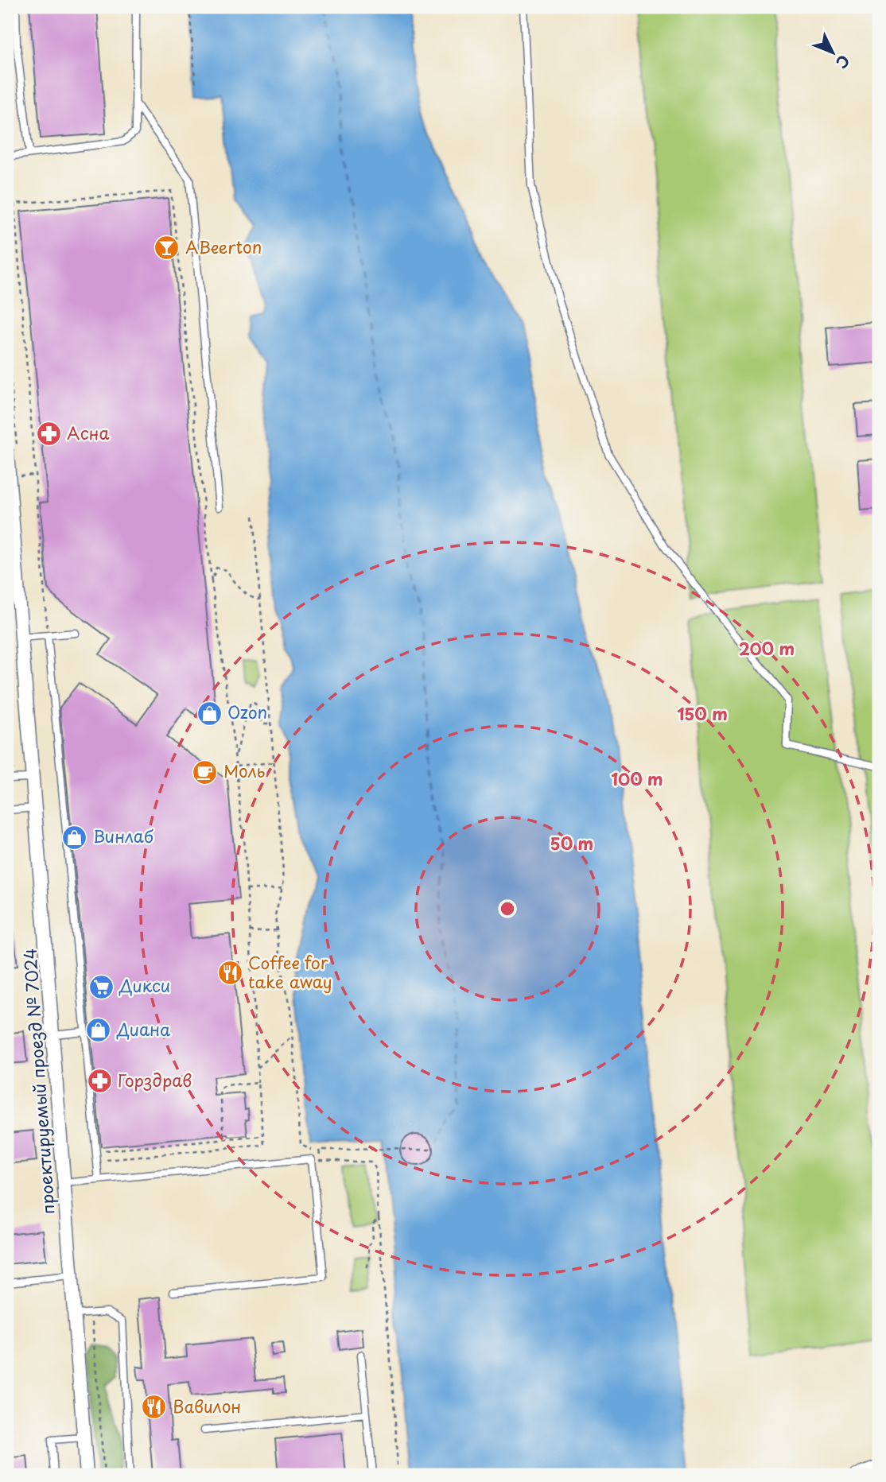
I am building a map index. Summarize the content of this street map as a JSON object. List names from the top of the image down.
{
  "streets": {
    "street": ["проектируемый проезд № 7024"]
  },
  "places": {
    "bar": ["ABeerton"],
    "pharmacy": ["Асна", "Горздрав"],
    "shop": ["Ozon", "Винлаб", "Диана"],
    "cafe": ["Моль"],
    "restaurant": ["Coffee for take away", "Вавилон"],
    "supermarket": ["Дикси"]
  },
  "north": "bottom right",
  "rings": [
    "200 m",
    "150 m",
    "100 m",
    "50 m"
  ]
}
